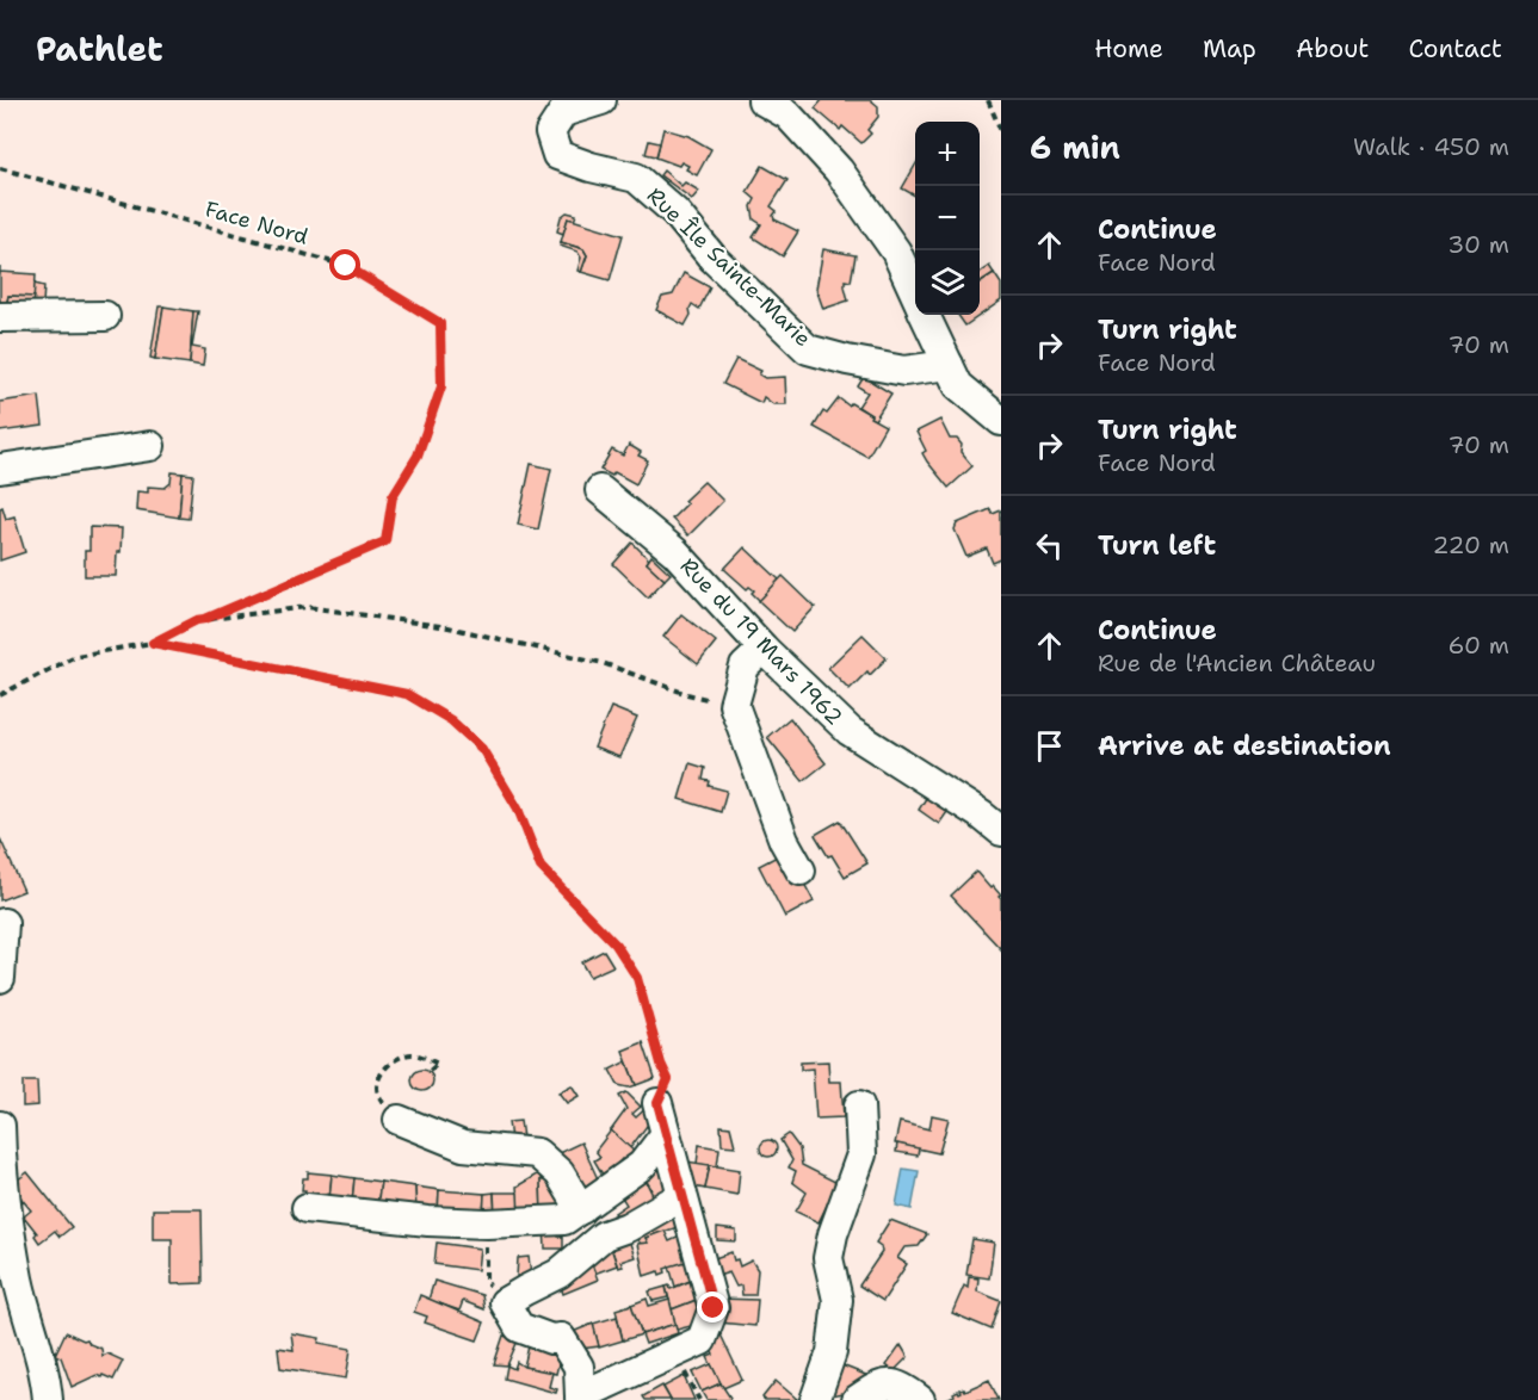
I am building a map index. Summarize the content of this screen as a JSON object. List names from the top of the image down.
{
  "streets": {
    "street": ["Rue Île Sainte-Marie", "Rue du 19 Mars 1962"],
    "path": ["Face Nord"]
  },
  "page": {
    "header": "Pathlet",
    "nav": [
      "Home",
      "Map",
      "About",
      "Contact"
    ],
    "heading": ["6 min", "Walk · 450 m"],
    "map_buttons": ["+", "−"],
    "list": [
      ["Continue", "Face Nord", "30 m"],
      ["Turn right", "Face Nord", "70 m"],
      ["Turn right", "Face Nord", "70 m"],
      ["Turn left", "220 m"],
      ["Continue", "Rue de l'Ancien Château", "60 m"],
      "Arrive at destination"
    ]
  }
}
